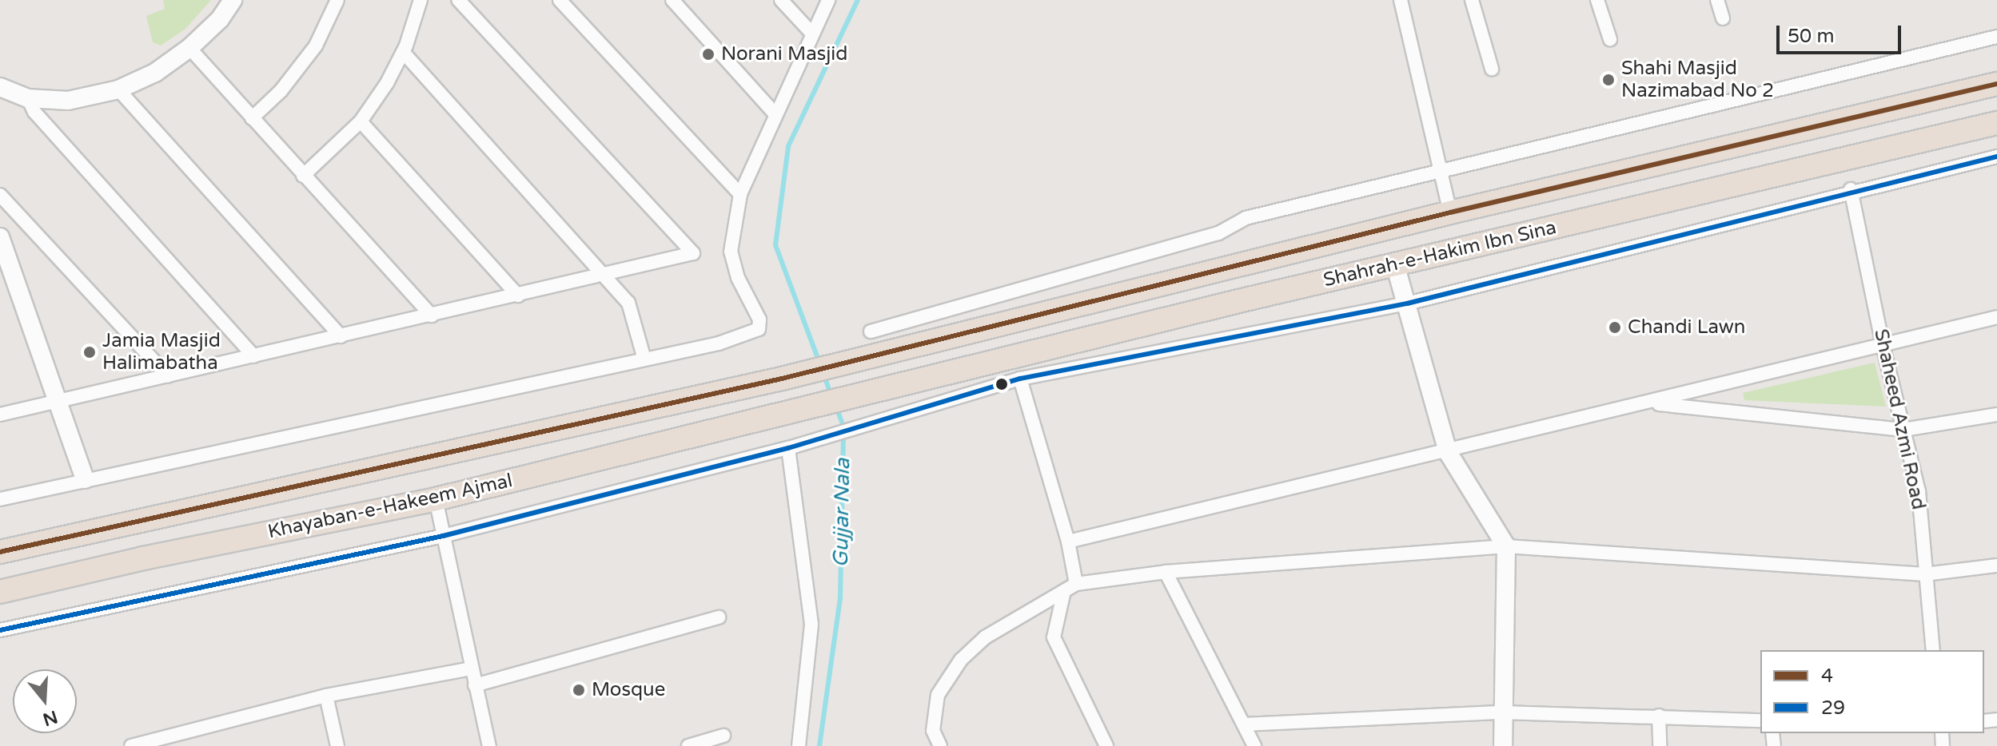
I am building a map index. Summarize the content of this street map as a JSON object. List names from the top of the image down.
{
  "streets": {
    "highway": ["Shahrah-e-Hakim Ibn Sina", "Khayaban-e-Hakeem Ajmal"],
    "street": ["Shaheed Azmi Road"]
  },
  "crossings": [
    ["Shahrah-e-Hakim Ibn Sina", "Khayaban-e-Hakeem Ajmal"]
  ],
  "water": ["Gujjar Nala"],
  "places": [
    "Norani Masjid",
    "Shahi Masjid Nazimabad No 2",
    "Chandi Lawn",
    "Jamia Masjid Halimabatha",
    "Mosque"
  ],
  "lines": ["transit line 4", "transit line 29"],
  "legend": ["4", "29"],
  "scale_bar": "50 m",
  "north": "bottom"
}
